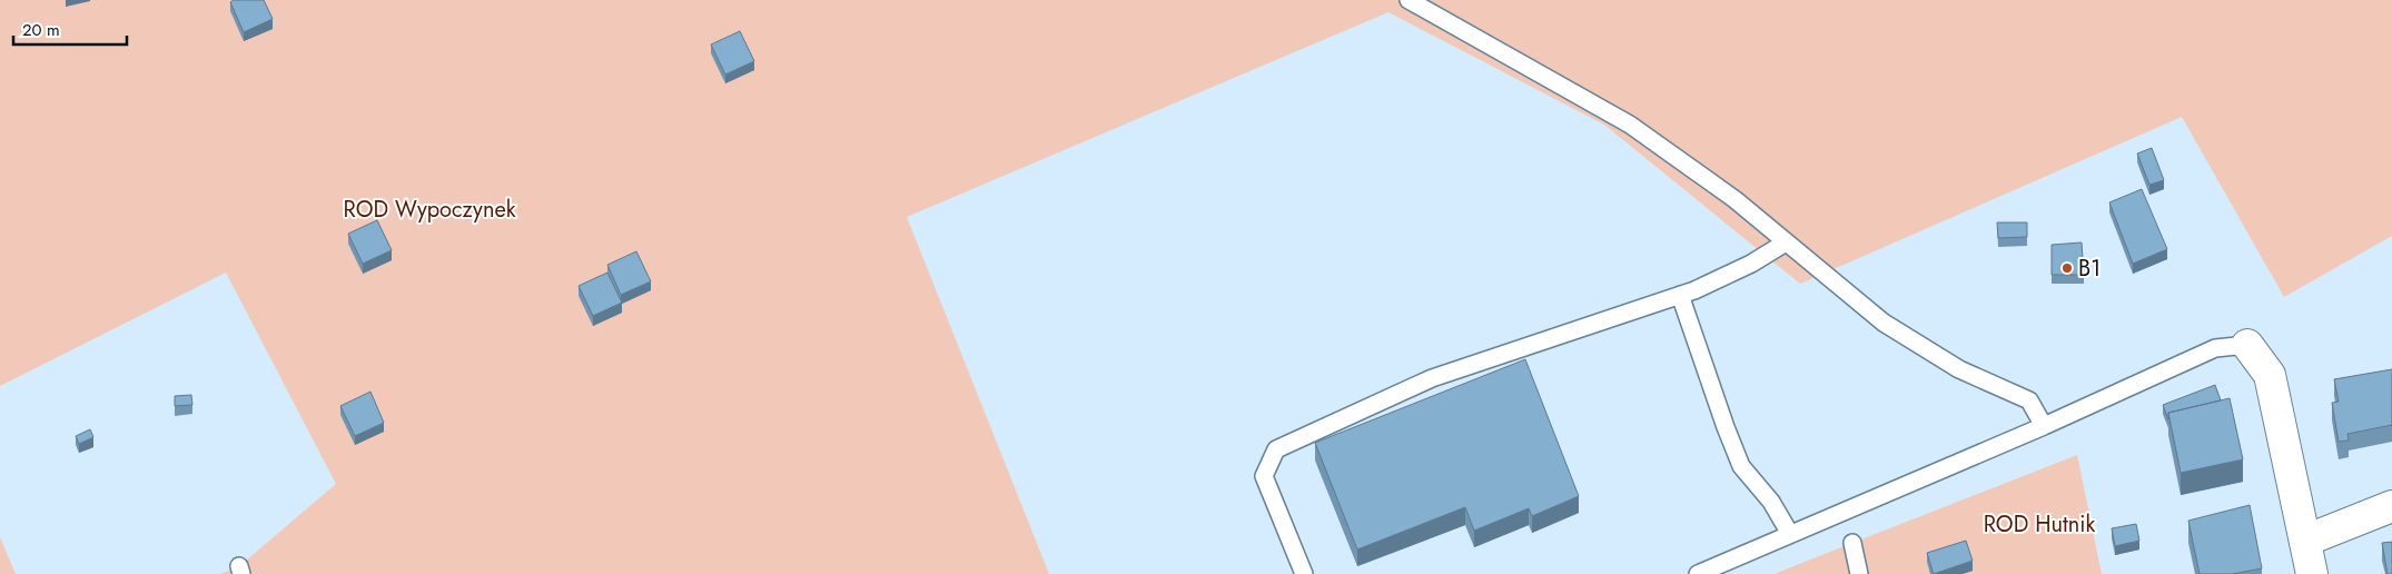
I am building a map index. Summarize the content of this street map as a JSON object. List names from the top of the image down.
{
  "parks": ["ROD Wypoczynek", "ROD Hutnik"],
  "places": ["B1"],
  "scale_bar": "20 m"
}
